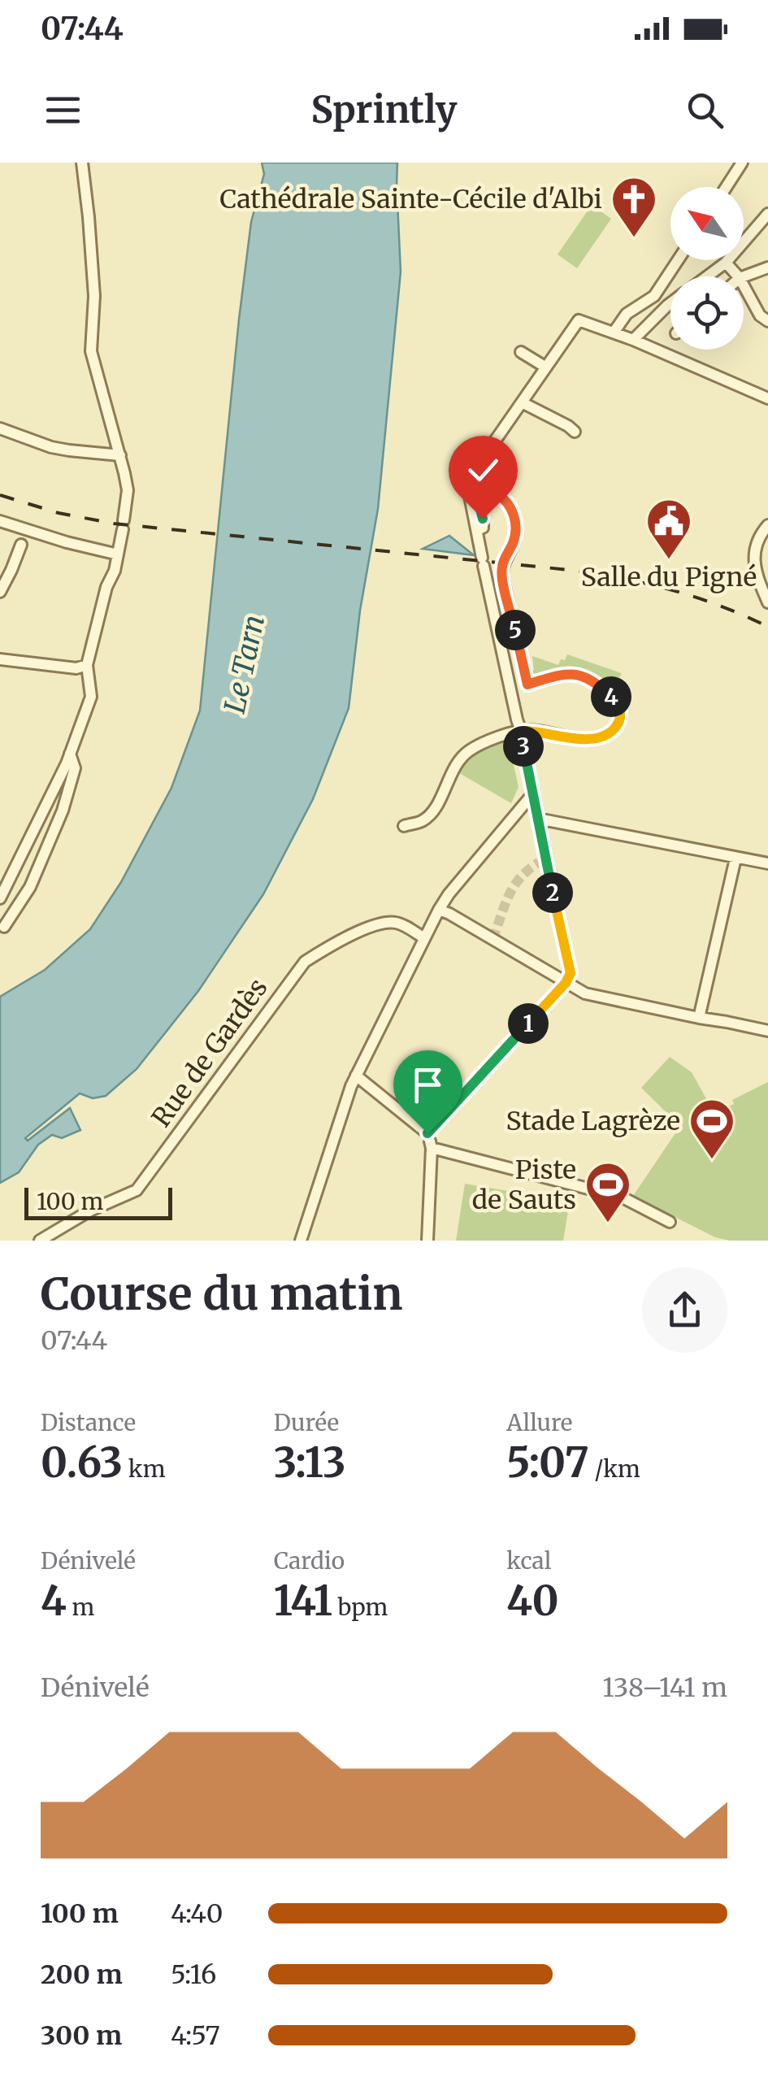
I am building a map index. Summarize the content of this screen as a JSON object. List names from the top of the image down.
{
  "streets": {
    "street": ["Rue de Gardès"]
  },
  "water": ["Le Tarn"],
  "places": {
    "church": ["Cathédrale Sainte-Cécile d'Albi"],
    "public building": ["Salle du Pigné"],
    "sports": ["Stade Lagrèze", "Piste de Sauts"]
  },
  "scale_bar": "100 m",
  "north": "top left",
  "page": {
    "status": "07:44",
    "header": "Sprintly",
    "pins": [
      "5",
      "4",
      "3",
      "2",
      "1"
    ],
    "scale": "100 m",
    "heading": ["Course du matin", "07:44"],
    "stats": [
      ["Distance", "0.63 km"],
      ["Durée", "3:13"],
      ["Allure", "5:07 /km"],
      ["Dénivelé", "4 m"],
      ["Cardio", "141 bpm"],
      ["kcal", "40"]
    ],
    "chart": ["Dénivelé", "138–141 m"],
    "list": [
      {
        "name": "100 m",
        "note": "4:40"
      },
      {
        "name": "200 m",
        "note": "5:16"
      },
      {
        "name": "300 m",
        "note": "4:57"
      }
    ]
  }
}
